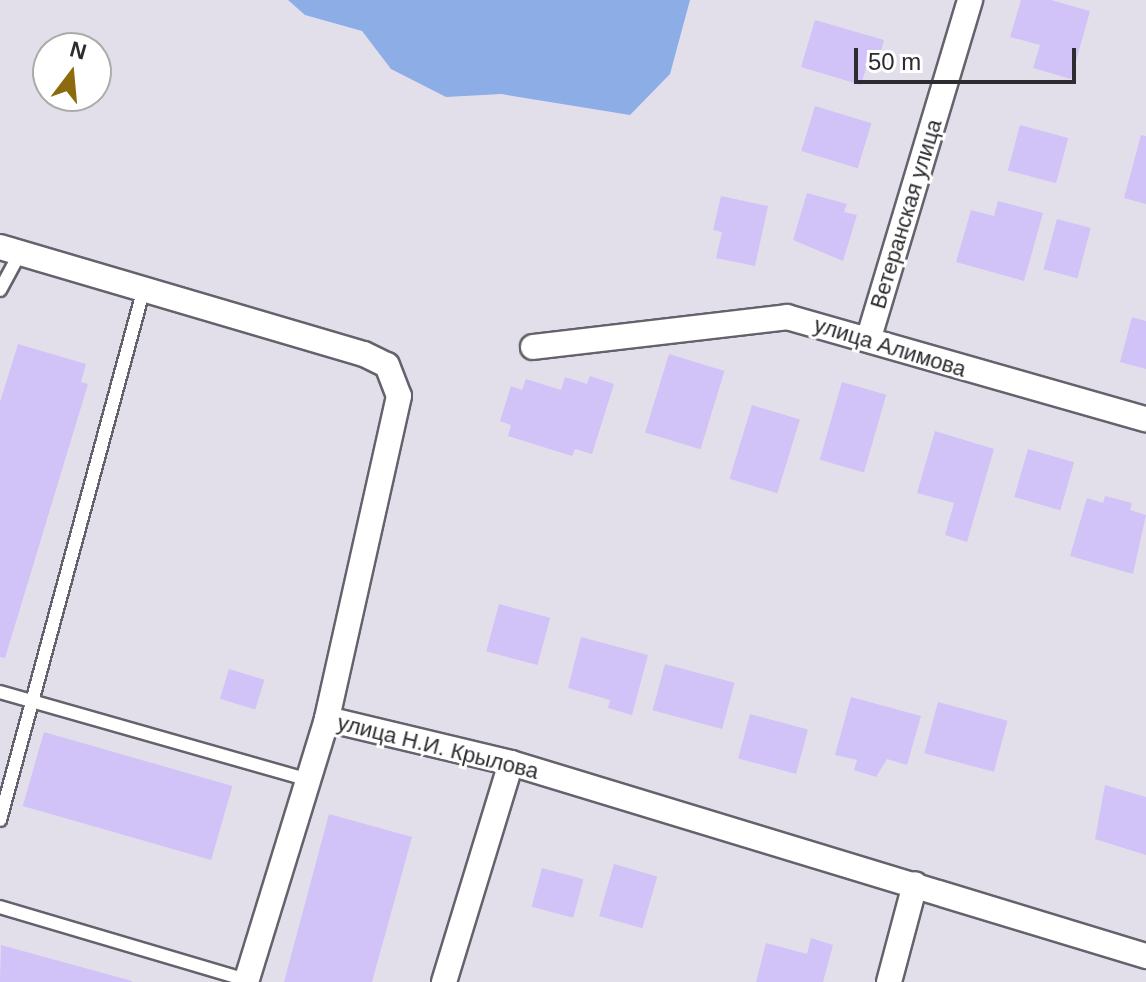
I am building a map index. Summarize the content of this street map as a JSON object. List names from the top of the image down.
{
  "streets": {
    "street": ["Ветеранская улица", "улица Алимова", "улица Н.И. Крылова"]
  },
  "crossings": [
    ["Ветеранская улица", "улица Алимова"]
  ],
  "scale_bar": "50 m",
  "north": "top"
}
